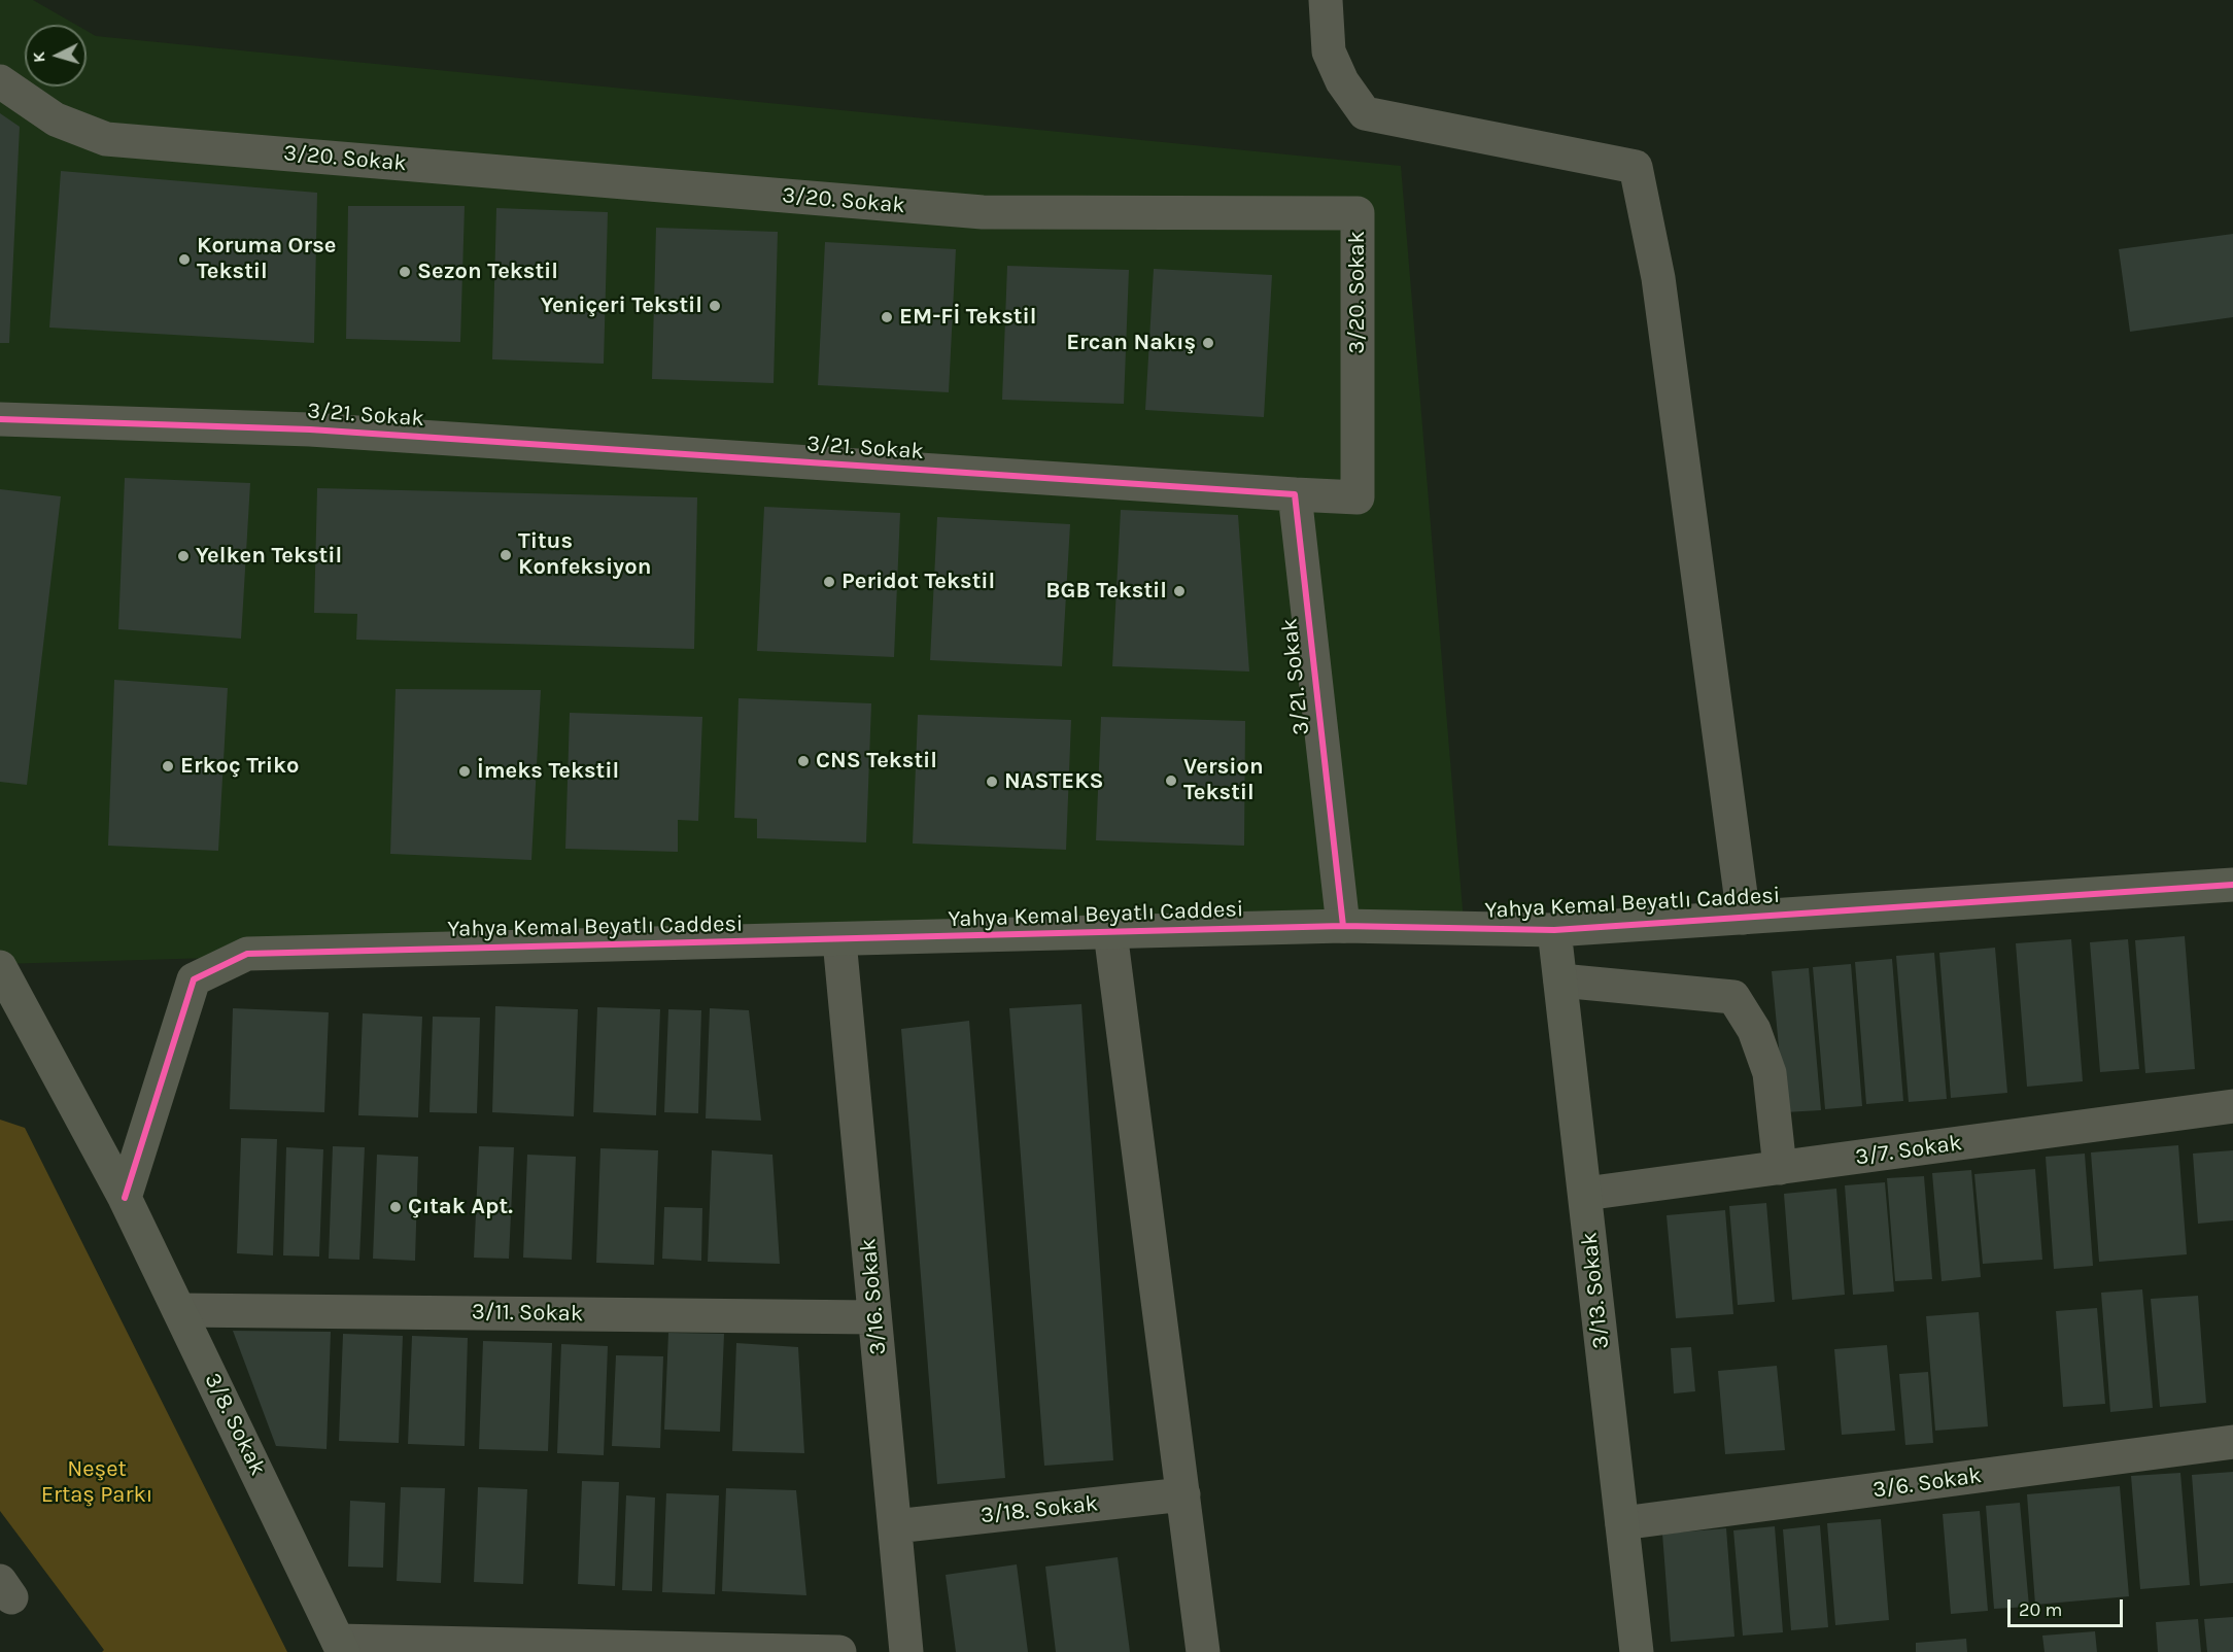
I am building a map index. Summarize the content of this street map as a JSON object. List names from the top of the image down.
{
  "streets": {
    "street": [
      "3/20. Sokak",
      "3/21. Sokak",
      "Yahya Kemal Beyatlı Caddesi",
      "3/7. Sokak",
      "3/13. Sokak",
      "3/16. Sokak",
      "3/11. Sokak",
      "3/8. Sokak",
      "3/6. Sokak",
      "3/18. Sokak"
    ]
  },
  "crossings": [
    ["3/20. Sokak", "3/21. Sokak"],
    ["3/21. Sokak", "Yahya Kemal Beyatlı Caddesi"],
    ["Yahya Kemal Beyatlı Caddesi", "3/13. Sokak"],
    ["Yahya Kemal Beyatlı Caddesi", "3/16. Sokak"],
    ["Yahya Kemal Beyatlı Caddesi", "3/8. Sokak"],
    ["3/7. Sokak", "3/13. Sokak"],
    ["3/13. Sokak", "3/6. Sokak"],
    ["3/16. Sokak", "3/11. Sokak"],
    ["3/16. Sokak", "3/18. Sokak"],
    ["3/11. Sokak", "3/8. Sokak"]
  ],
  "parks": ["Neşet Ertaş Parkı"],
  "places": [
    "Koruma Orse Tekstil",
    "Sezon Tekstil",
    "Yeniçeri Tekstil",
    "EM-Fİ Tekstil",
    "Ercan Nakış",
    "Titus Konfeksiyon",
    "Yelken Tekstil",
    "Peridot Tekstil",
    "BGB Tekstil",
    "CNS Tekstil",
    "Erkoç Triko",
    "İmeks Tekstil",
    "Version Tekstil",
    "NASTEKS",
    "Çıtak Apt."
  ],
  "scale_bar": "20 m",
  "north": "left"
}
